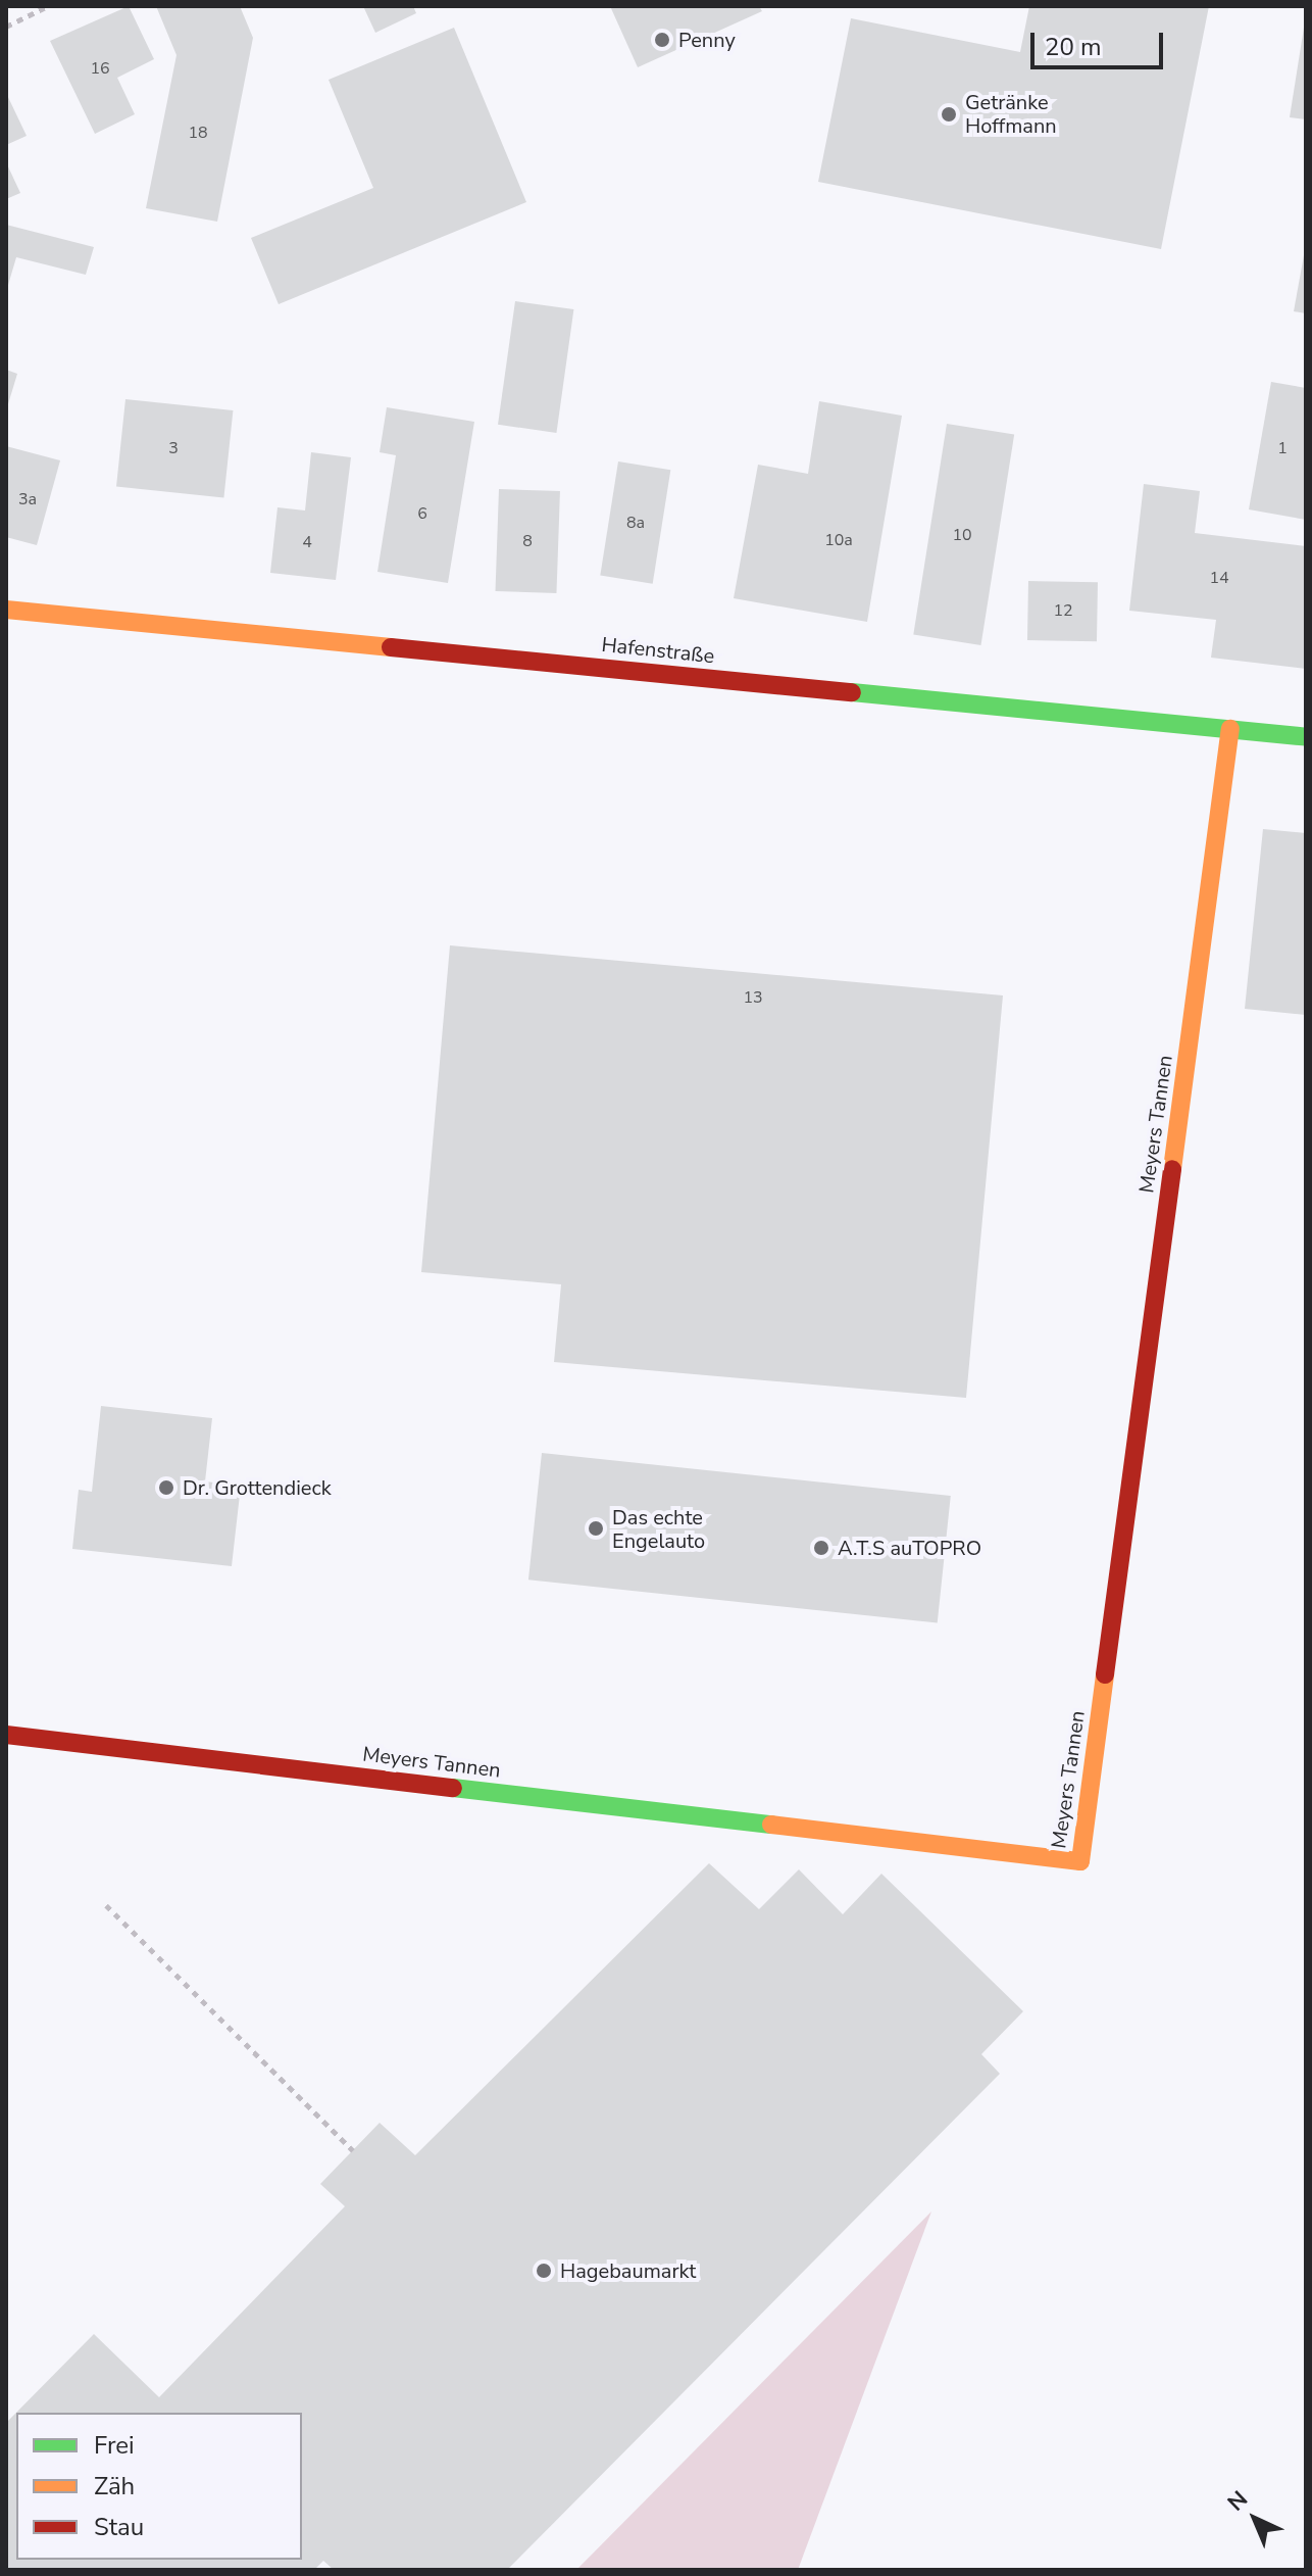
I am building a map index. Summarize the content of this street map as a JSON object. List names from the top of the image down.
{
  "streets": {
    "street": ["Hafenstraße", "Meyers Tannen"]
  },
  "crossings": [
    ["Hafenstraße", "Meyers Tannen"]
  ],
  "places": [
    "Penny",
    "Getränke Hoffmann",
    "Dr. Grottendieck",
    "Das echte Engelauto",
    "A.T.S auTOPRO",
    "Hagebaumarkt"
  ],
  "house_numbers": [
    "16",
    "18",
    "3",
    "1",
    "3a",
    "6",
    "8a",
    "10",
    "10a",
    "8",
    "4",
    "14",
    "12",
    "13"
  ],
  "legend": ["Frei", "Zäh", "Stau"],
  "scale_bar": "20 m",
  "north": "top left"
}
